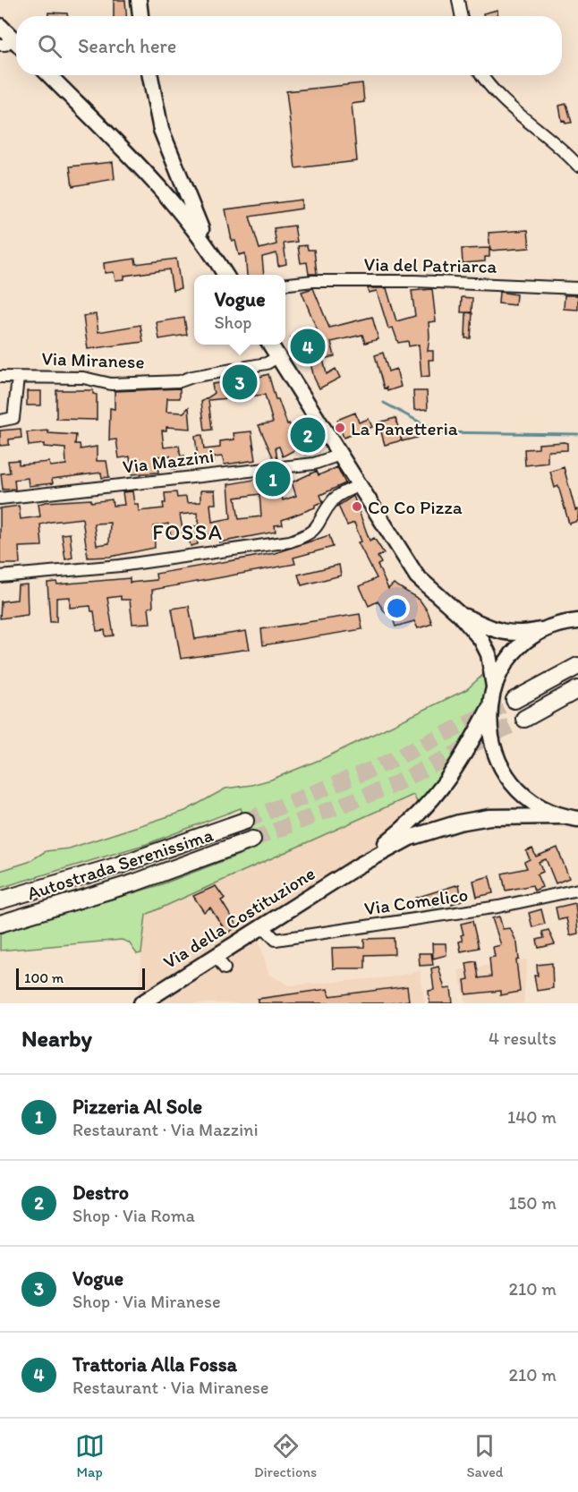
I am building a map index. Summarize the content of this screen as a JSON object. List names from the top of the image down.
{
  "streets": {
    "highway": ["Autostrada Serenissima"],
    "main road": ["Via della Costituzione"],
    "street": [
      "Via del Patriarca",
      "Via Miranese",
      "Via Mazzini",
      "Via Comelico"
    ]
  },
  "crossings": [
    ["Via Comelico", "Via della Costituzione"]
  ],
  "districts": ["FOSSA"],
  "places": ["La Panetteria", "Co Co Pizza"],
  "scale_bar": "100 m",
  "page": {
    "search": "Search here",
    "popup": ["Vogue", "Shop"],
    "pins": [
      "4",
      "3",
      "2",
      "1"
    ],
    "scale": "100 m",
    "heading": ["Nearby", "4 results"],
    "list": [
      {
        "mark": "1",
        "name": "Pizzeria Al Sole",
        "note": "Restaurant · Via Mazzini",
        "value": "140 m"
      },
      {
        "mark": "2",
        "name": "Destro",
        "note": "Shop · Via Roma",
        "value": "150 m"
      },
      {
        "mark": "3",
        "name": "Vogue",
        "note": "Shop · Via Miranese",
        "value": "210 m"
      },
      {
        "mark": "4",
        "name": "Trattoria Alla Fossa",
        "note": "Restaurant · Via Miranese",
        "value": "210 m"
      }
    ],
    "nav": ["Map", "Directions", "Saved"]
  }
}
